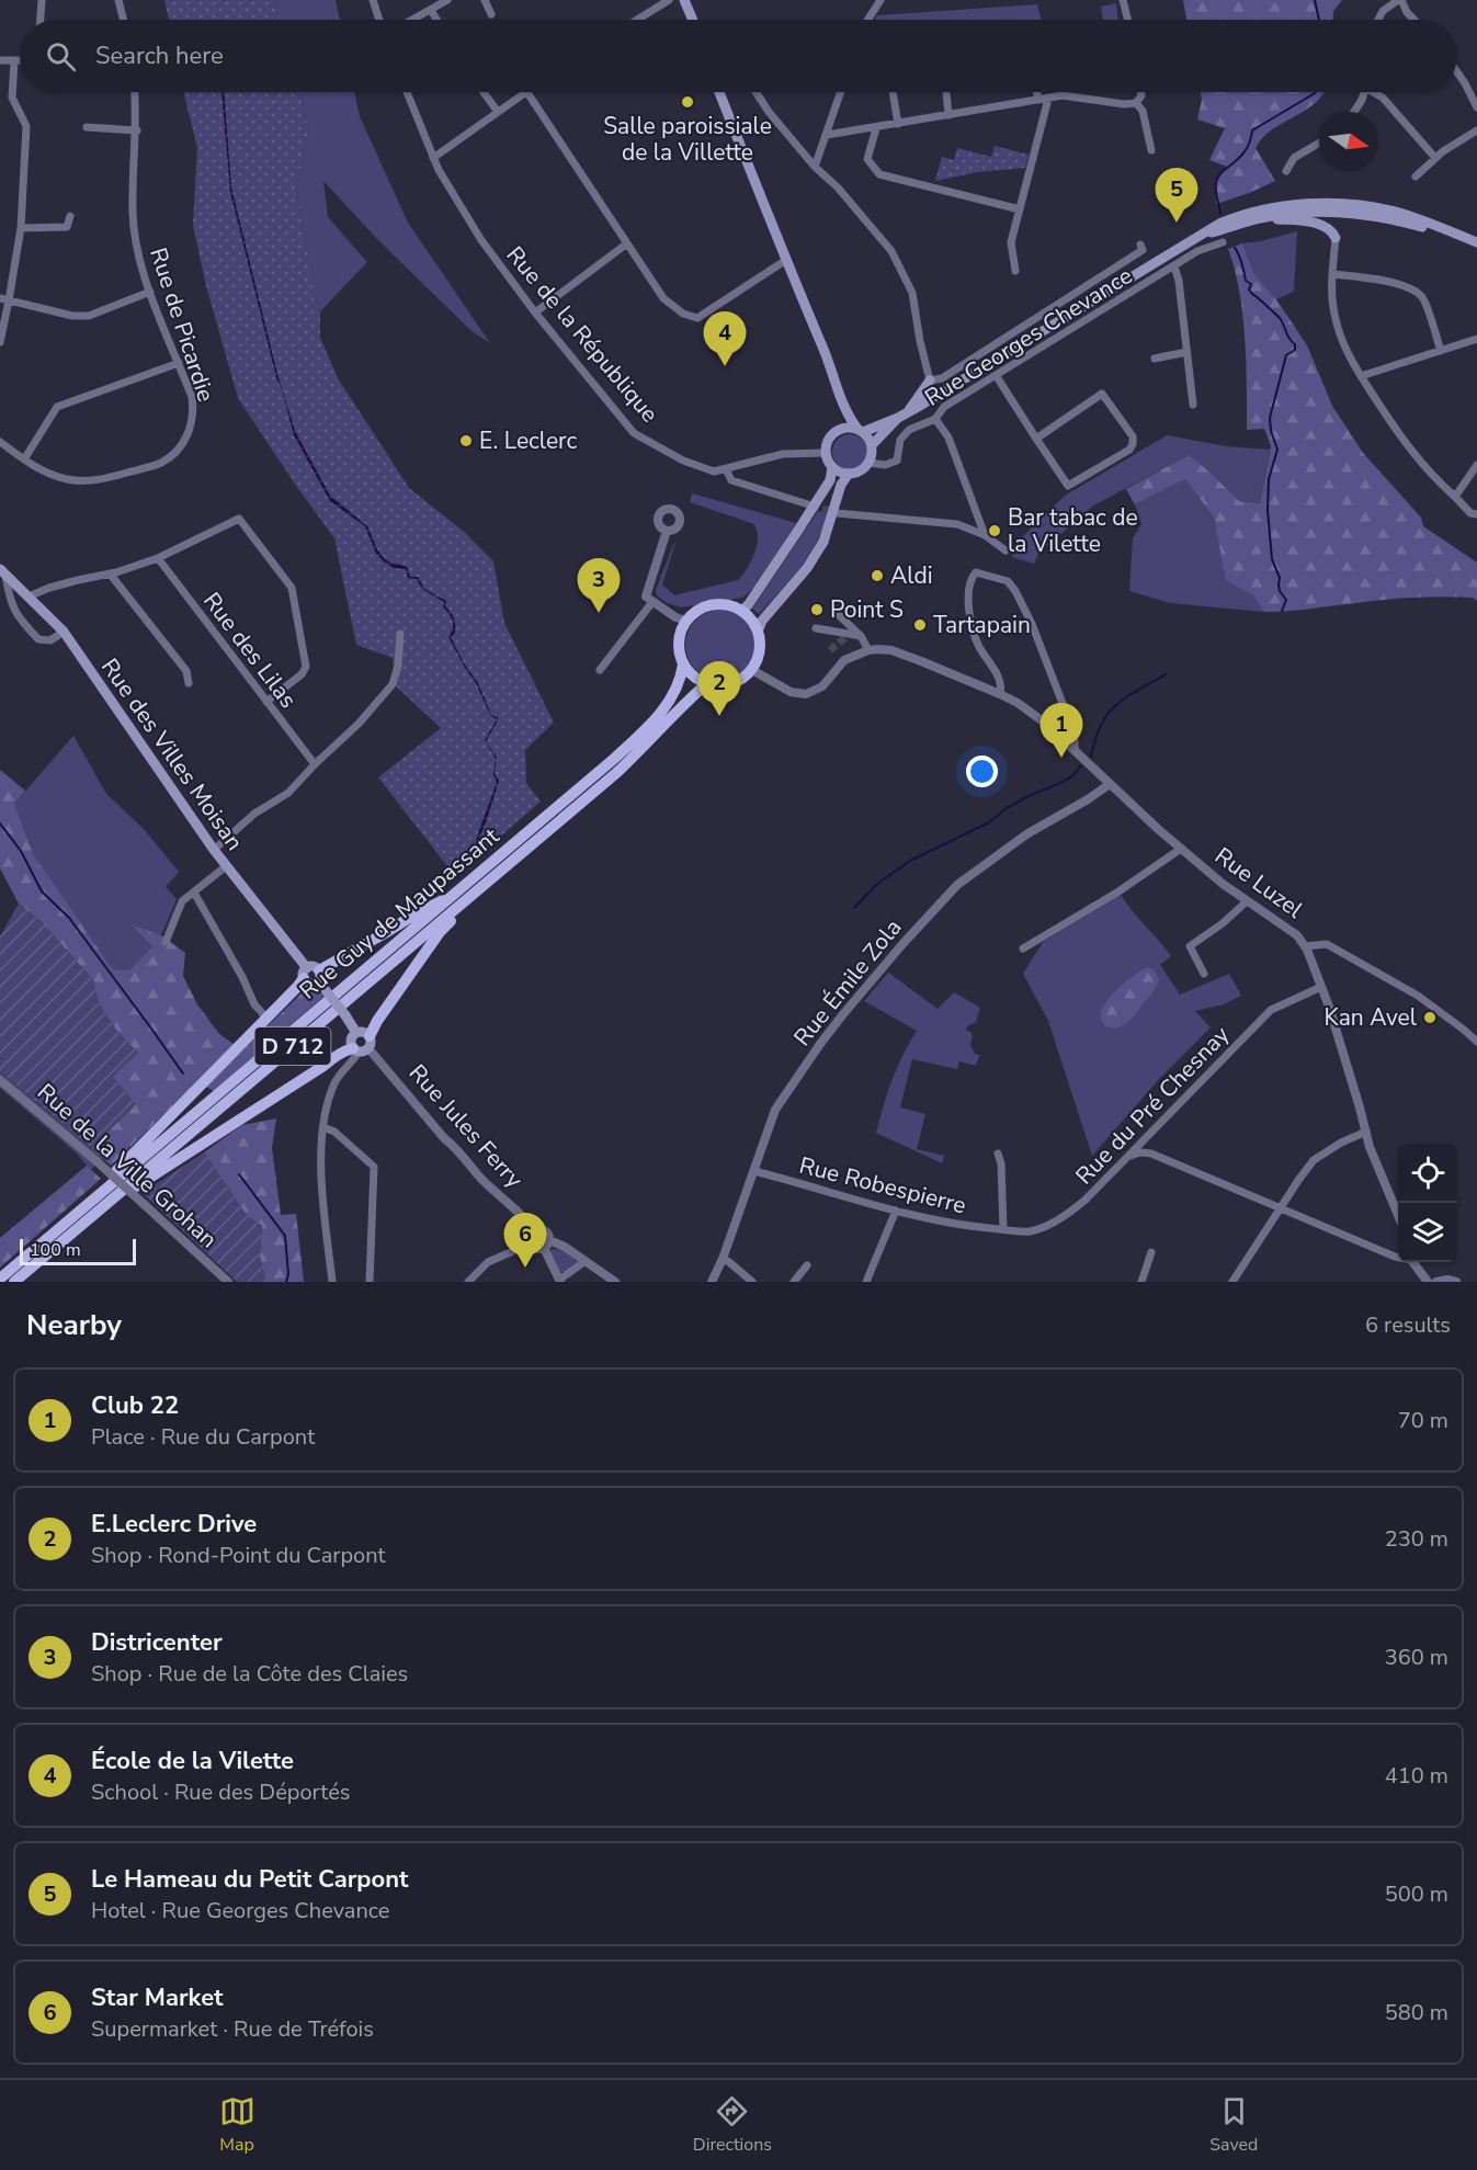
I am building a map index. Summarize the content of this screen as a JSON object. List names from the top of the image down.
{
  "streets": {
    "main road": ["Rue des Villes Moisan", "Rue Guy de Maupassant", "D 712"],
    "street": [
      "Rue de Picardie",
      "Rue de la République",
      "Rue Georges Chevance",
      "Rue des Lilas",
      "Rue Luzel",
      "Rue Émile Zola",
      "Rue du Pré Chesnay",
      "Rue Jules Ferry",
      "Rue de la Ville Grohan",
      "Rue Robespierre"
    ]
  },
  "crossings": [
    ["Rue de la République", "Rue Georges Chevance"],
    ["Rue Luzel", "Rue Émile Zola"],
    ["Rue Luzel", "Rue du Pré Chesnay"],
    ["Rue Émile Zola", "Rue Robespierre"],
    ["Rue du Pré Chesnay", "Rue Robespierre"]
  ],
  "places": [
    "Salle paroissiale de la Villette",
    "E. Leclerc",
    "Bar tabac de la Vilette",
    "Aldi",
    "Point S",
    "Tartapain",
    "Kan Avel"
  ],
  "scale_bar": "100 m",
  "north": "right",
  "page": {
    "search": "Search here",
    "pins": [
      "5",
      "4",
      "3",
      "2",
      "1",
      "6"
    ],
    "scale": "100 m",
    "heading": ["Nearby", "6 results"],
    "list": [
      {
        "mark": "1",
        "name": "Club 22",
        "note": "Place · Rue du Carpont",
        "value": "70 m"
      },
      {
        "mark": "2",
        "name": "E.Leclerc Drive",
        "note": "Shop · Rond-Point du Carpont",
        "value": "230 m"
      },
      {
        "mark": "3",
        "name": "Districenter",
        "note": "Shop · Rue de la Côte des Claies",
        "value": "360 m"
      },
      {
        "mark": "4",
        "name": "École de la Vilette",
        "note": "School · Rue des Déportés",
        "value": "410 m"
      },
      {
        "mark": "5",
        "name": "Le Hameau du Petit Carpont",
        "note": "Hotel · Rue Georges Chevance",
        "value": "500 m"
      },
      {
        "mark": "6",
        "name": "Star Market",
        "note": "Supermarket · Rue de Tréfois",
        "value": "580 m"
      }
    ],
    "nav": ["Map", "Directions", "Saved"]
  }
}
